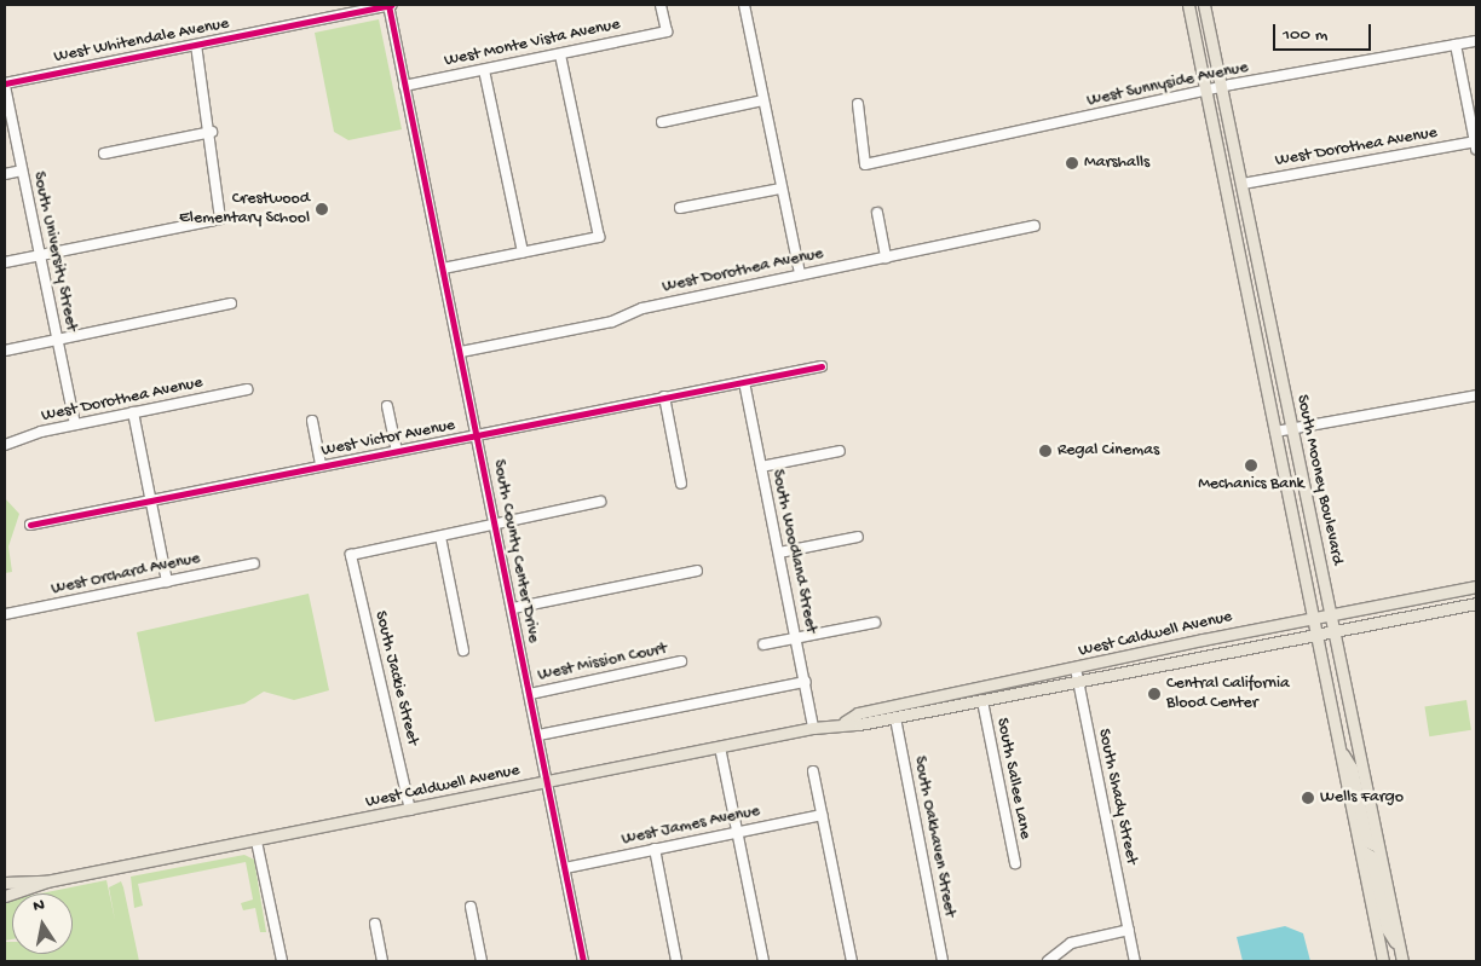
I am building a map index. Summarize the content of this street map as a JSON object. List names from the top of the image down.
{
  "streets": {
    "main road": ["South Mooney Boulevard", "West Caldwell Avenue"],
    "street": [
      "West Whitendale Avenue",
      "West Monte Vista Avenue",
      "West Sunnyside Avenue",
      "West Dorothea Avenue",
      "South University Street",
      "West Victor Avenue",
      "South County Center Drive",
      "South Woodland Street",
      "West Orchard Avenue",
      "West Mission Court",
      "South Jackie Street",
      "South Sallee Lane",
      "South Shady Street",
      "West James Avenue",
      "South Oakhaven Street"
    ]
  },
  "crossings": [
    ["West Whitendale Avenue", "South University Street"],
    ["West Whitendale Avenue", "South County Center Drive"],
    ["West Monte Vista Avenue", "South County Center Drive"],
    ["West Sunnyside Avenue", "South Mooney Boulevard"],
    ["West Dorothea Avenue", "South University Street"],
    ["West Dorothea Avenue", "South Mooney Boulevard"],
    ["West Dorothea Avenue", "South County Center Drive"],
    ["West Victor Avenue", "South County Center Drive"],
    ["West Victor Avenue", "South Woodland Street"],
    ["South Mooney Boulevard", "West Caldwell Avenue"],
    ["South County Center Drive", "West Caldwell Avenue"],
    ["South County Center Drive", "West Mission Court"],
    ["South County Center Drive", "West James Avenue"],
    ["South Woodland Street", "West Caldwell Avenue"],
    ["West Caldwell Avenue", "South Jackie Street"],
    ["West Caldwell Avenue", "South Sallee Lane"],
    ["West Caldwell Avenue", "South Shady Street"],
    ["West Caldwell Avenue", "South Oakhaven Street"]
  ],
  "places": [
    "Marshalls",
    "Crestwood Elementary School",
    "Regal Cinemas",
    "Mechanics Bank",
    "Central California Blood Center",
    "Wells Fargo"
  ],
  "scale_bar": "100 m",
  "north": "top"
}
